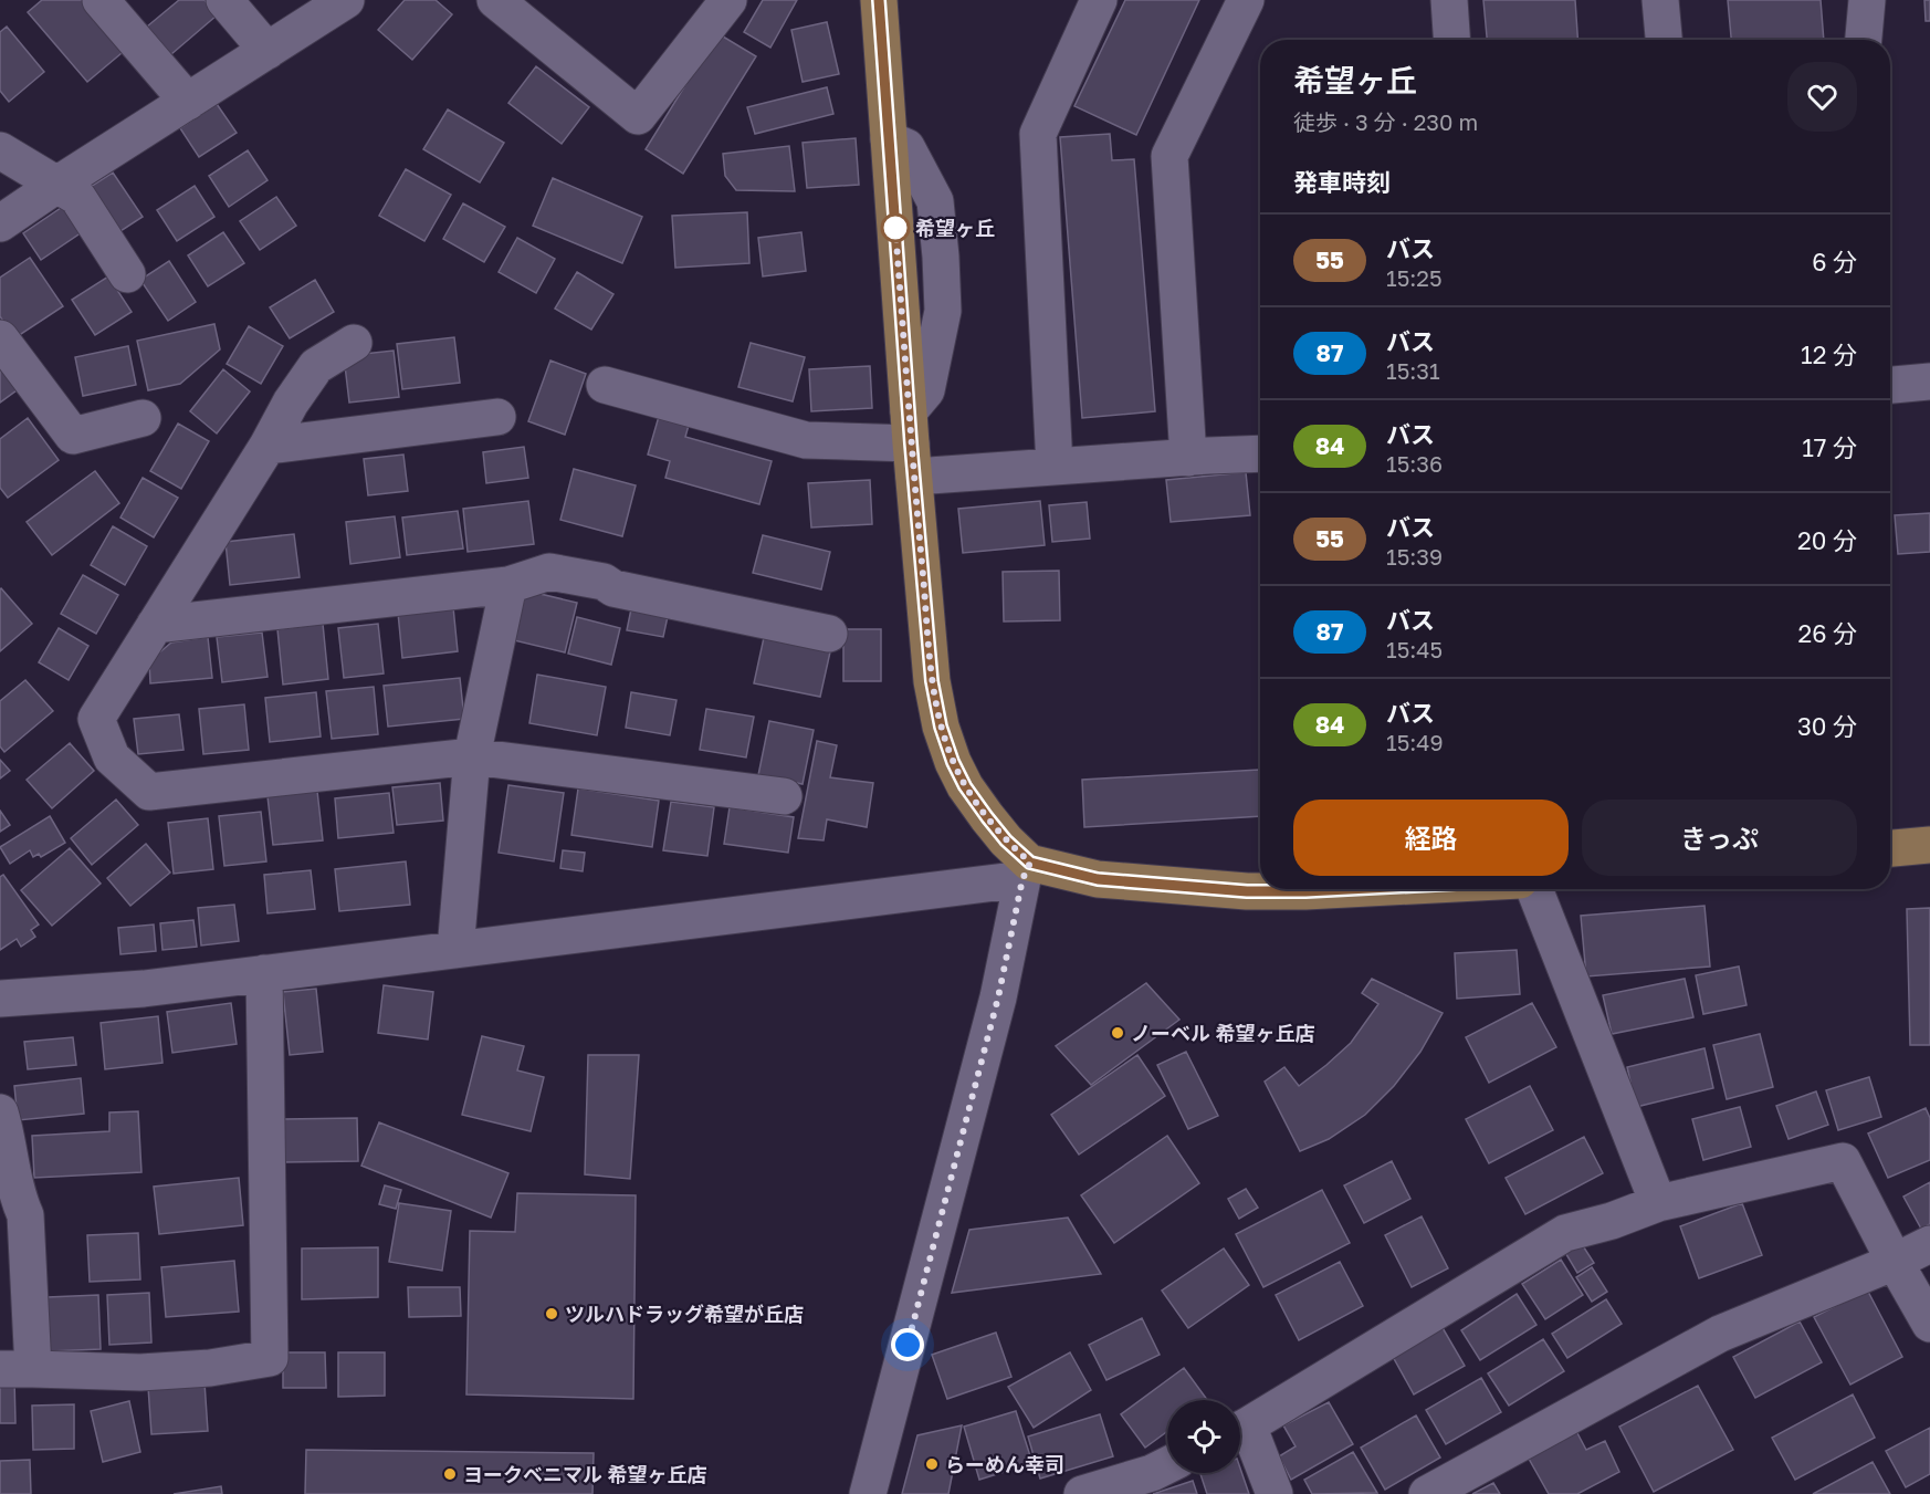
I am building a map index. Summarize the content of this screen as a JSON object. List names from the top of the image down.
{
  "places": [
    "希望ヶ丘",
    "ノーベル 希望ヶ丘店",
    "ツルハドラッグ希望が丘店",
    "らーめん幸司",
    "ヨークベニマル 希望ヶ丘店"
  ],
  "lines": ["bus line 55"],
  "page": {
    "heading": [
      ["希望ヶ丘", "徒歩 · 3 分 · 230 m"],
      "発車時刻"
    ],
    "list": [
      {
        "mark": "55",
        "name": "バス",
        "note": "15:25",
        "value": "6 分"
      },
      {
        "mark": "87",
        "name": "バス",
        "note": "15:31",
        "value": "12 分"
      },
      {
        "mark": "84",
        "name": "バス",
        "note": "15:36",
        "value": "17 分"
      },
      {
        "mark": "55",
        "name": "バス",
        "note": "15:39",
        "value": "20 分"
      },
      {
        "mark": "87",
        "name": "バス",
        "note": "15:45",
        "value": "26 分"
      },
      {
        "mark": "84",
        "name": "バス",
        "note": "15:49",
        "value": "30 分"
      }
    ],
    "buttons": ["経路", "きっぷ"]
  }
}
